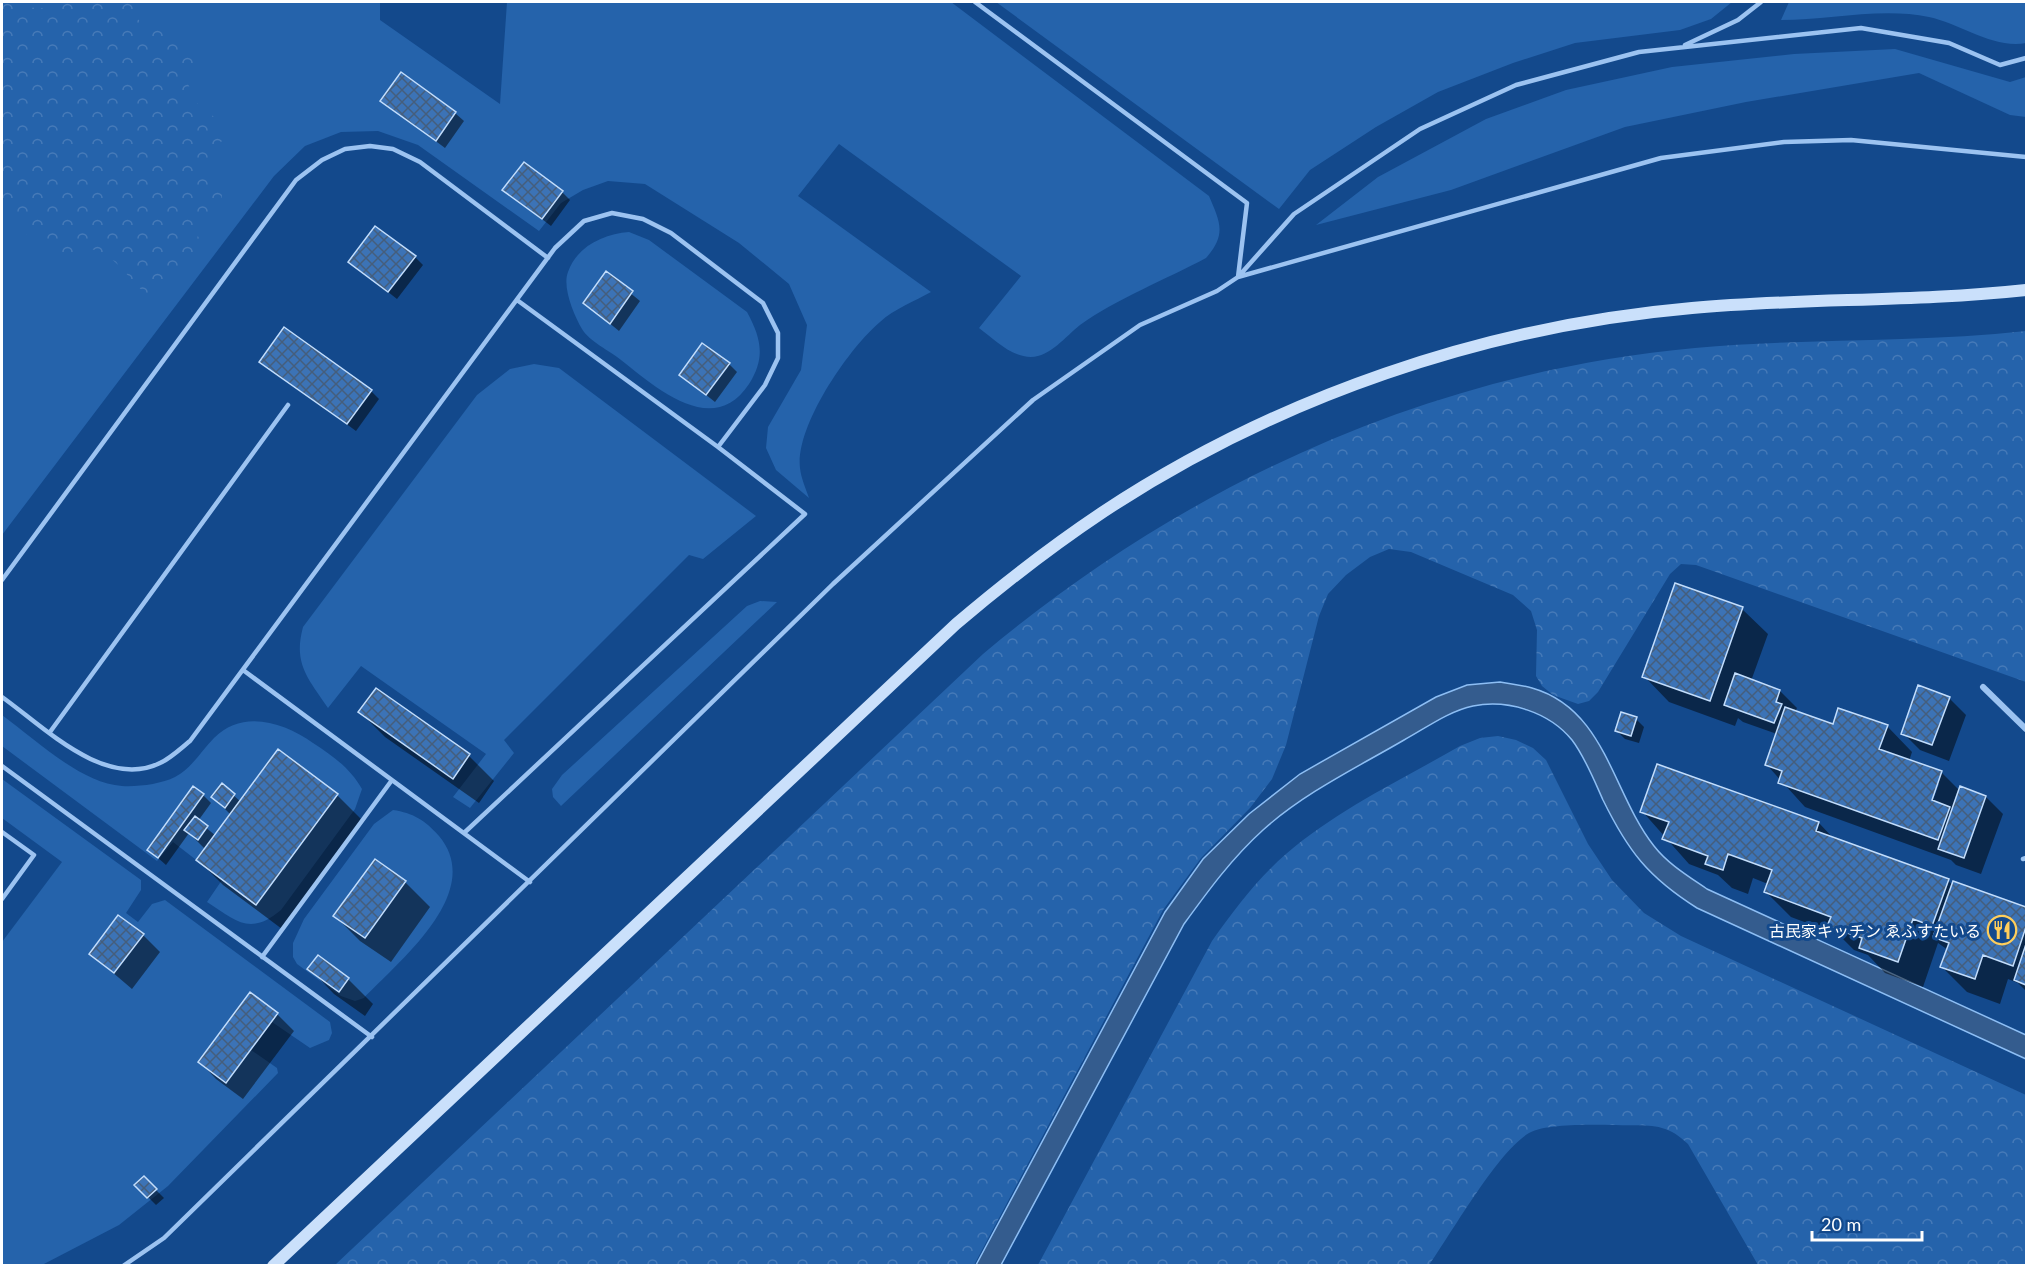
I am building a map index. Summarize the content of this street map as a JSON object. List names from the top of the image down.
{
  "places": {
    "restaurant": ["古民家キッチン ゑふすたいる"]
  },
  "scale_bar": "20 m"
}
